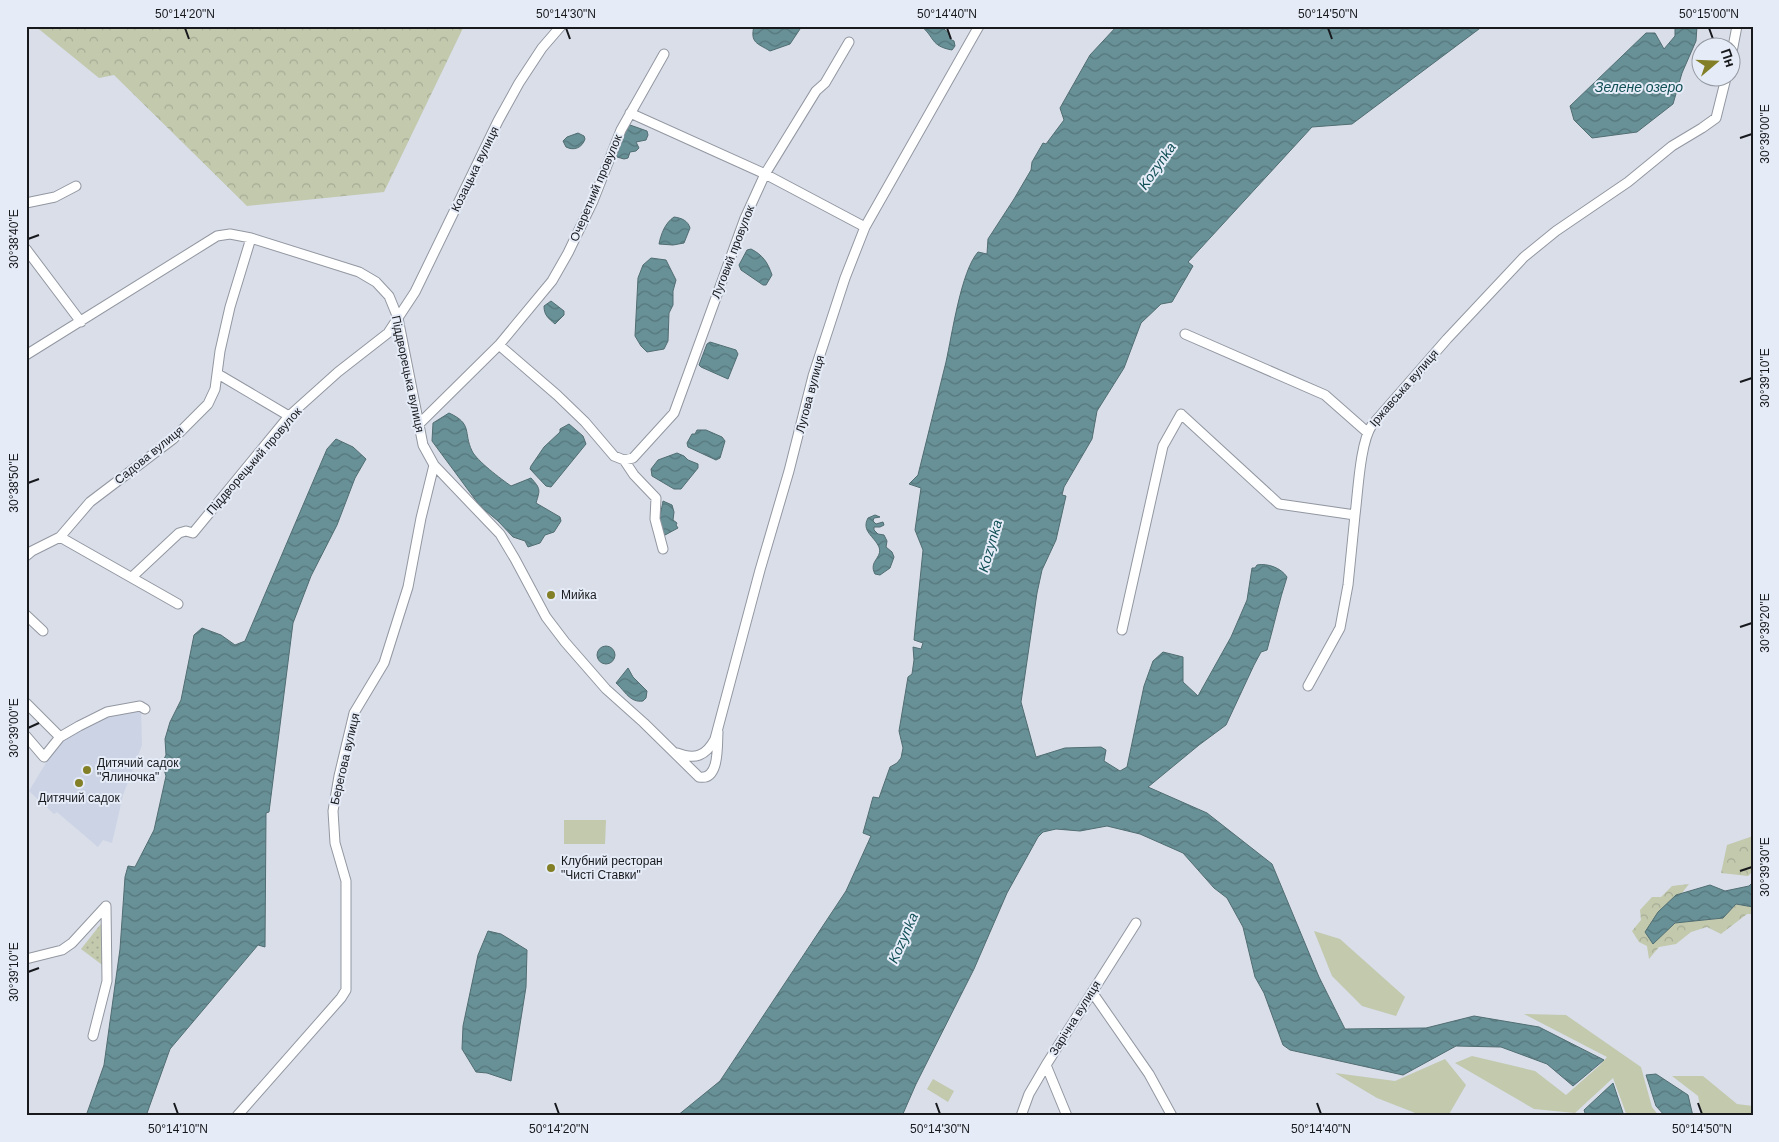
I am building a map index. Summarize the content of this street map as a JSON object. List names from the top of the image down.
{
  "streets": {
    "street": [
      "Козацька вулиця",
      "Очеретний провулок",
      "Луговий провулок",
      "Піддворецька вулиця",
      "Іржавська вулиця",
      "Лугова вулиця",
      "Садова вулиця",
      "Піддворецький провулок",
      "Берегова вулиця",
      "Зарічна вулиця"
    ]
  },
  "crossings": [
    ["Козацька вулиця", "Піддворецька вулиця"],
    ["Козацька вулиця", "Піддворецький провулок"],
    ["Очеретний провулок", "Піддворецька вулиця"],
    ["Піддворецька вулиця", "Лугова вулиця"],
    ["Піддворецька вулиця", "Садова вулиця"],
    ["Піддворецька вулиця", "Піддворецький провулок"],
    ["Піддворецька вулиця", "Берегова вулиця"]
  ],
  "water": ["Зелене озеро", "Kozynka"],
  "places": [
    "Мийка",
    "Дитячий садок \"Ялиночка\"",
    "Дитячий садок",
    "Клубний ресторан \"Чисті Ставки\""
  ],
  "north": "right",
  "coordinates": [
    "50°14'20\"N",
    "50°14'30\"N",
    "50°14'40\"N",
    "50°14'50\"N",
    "50°15'00\"N",
    "30°39'00\"E",
    "30°38'40\"E",
    "30°39'10\"E",
    "30°38'50\"E",
    "30°39'20\"E",
    "30°39'30\"E",
    "50°14'10\"N"
  ]
}
